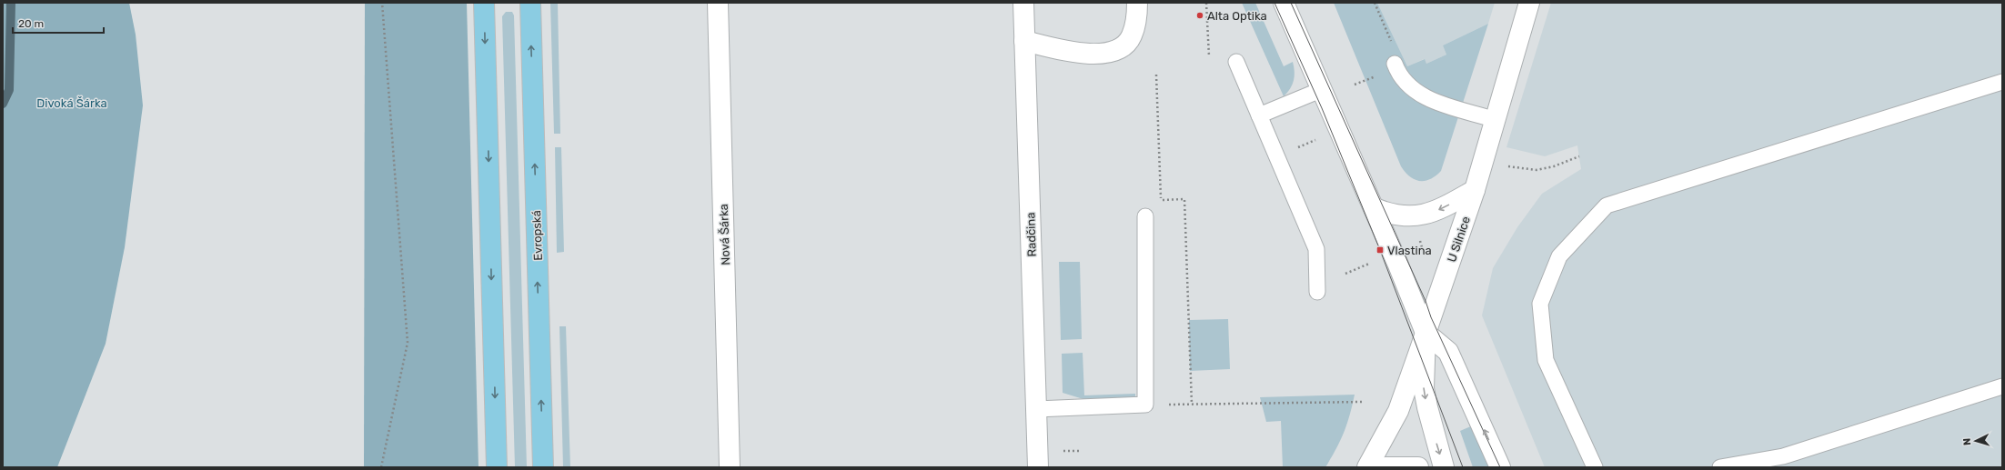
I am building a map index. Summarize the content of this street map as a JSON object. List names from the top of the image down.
{
  "streets": {
    "main road": ["Evropská"],
    "street": ["Nová Šárka", "Radčina", "U Silnice"]
  },
  "parks": ["Divoká Šárka"],
  "places": {
    "other": ["Alta Optika"],
    "transit": ["Vlastina"]
  },
  "scale_bar": "20 m",
  "north": "left"
}
